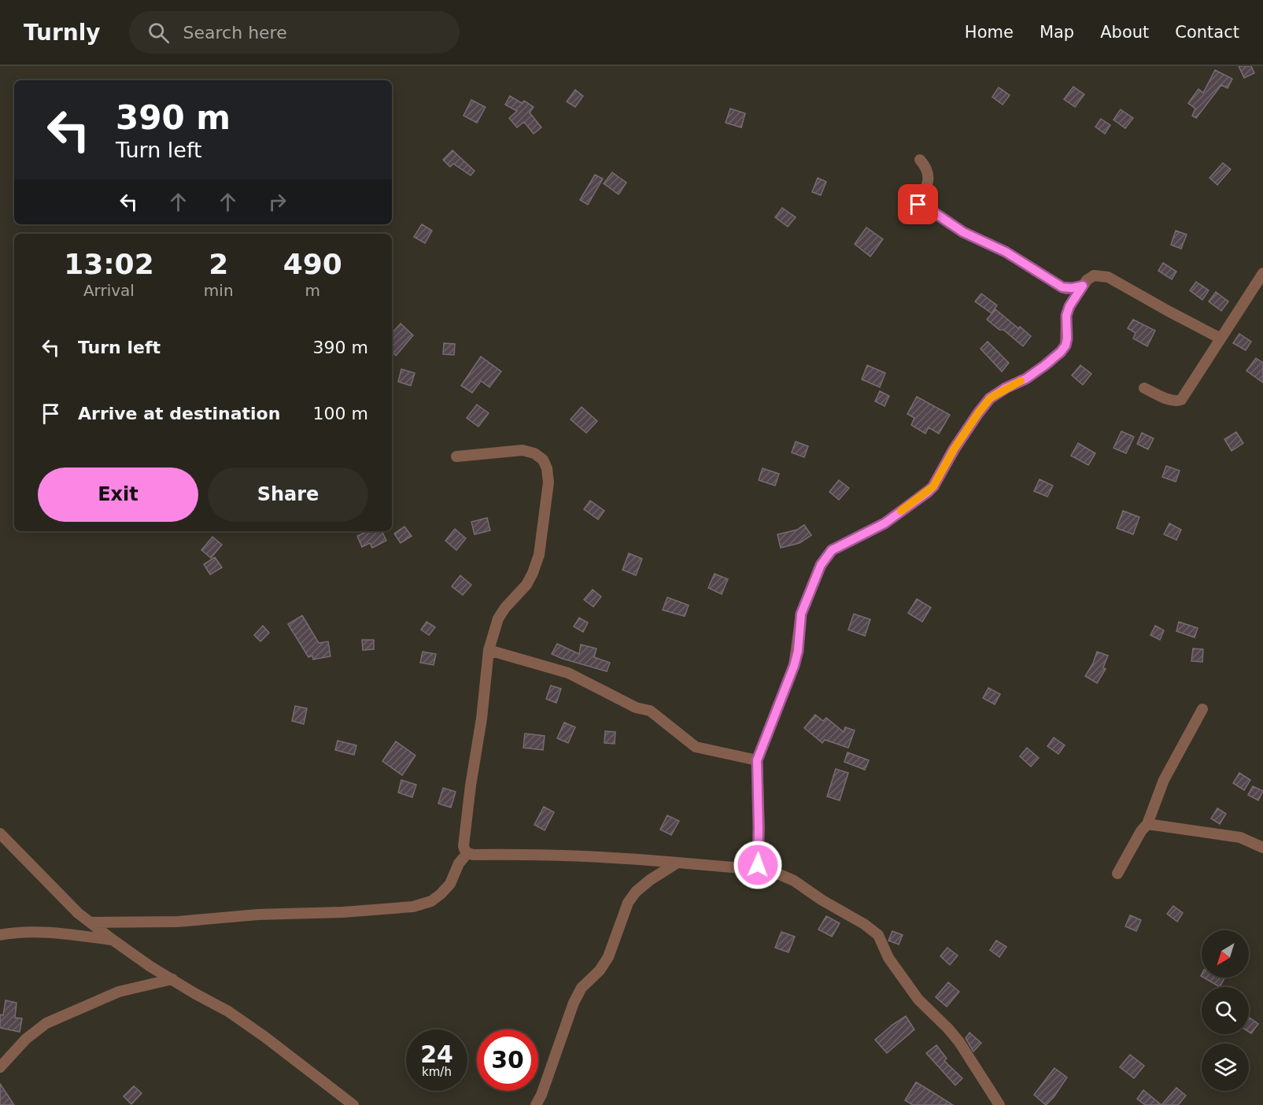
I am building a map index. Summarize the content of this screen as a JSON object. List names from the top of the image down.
{
  "north": "bottom left",
  "page": {
    "header": "Turnly",
    "search": "Search here",
    "nav": [
      "Home",
      "Map",
      "About",
      "Contact"
    ],
    "turn": ["390 m", "Turn left"],
    "eta": [
      "13:02",
      "Arrival",
      "2",
      "min",
      "490",
      "m"
    ],
    "list": [
      {
        "name": "Turn left",
        "value": "390 m"
      },
      {
        "name": "Arrive at destination",
        "value": "100 m"
      }
    ],
    "buttons": ["Exit", "Share"],
    "speed": "24 km/h",
    "limit": "30"
  }
}
